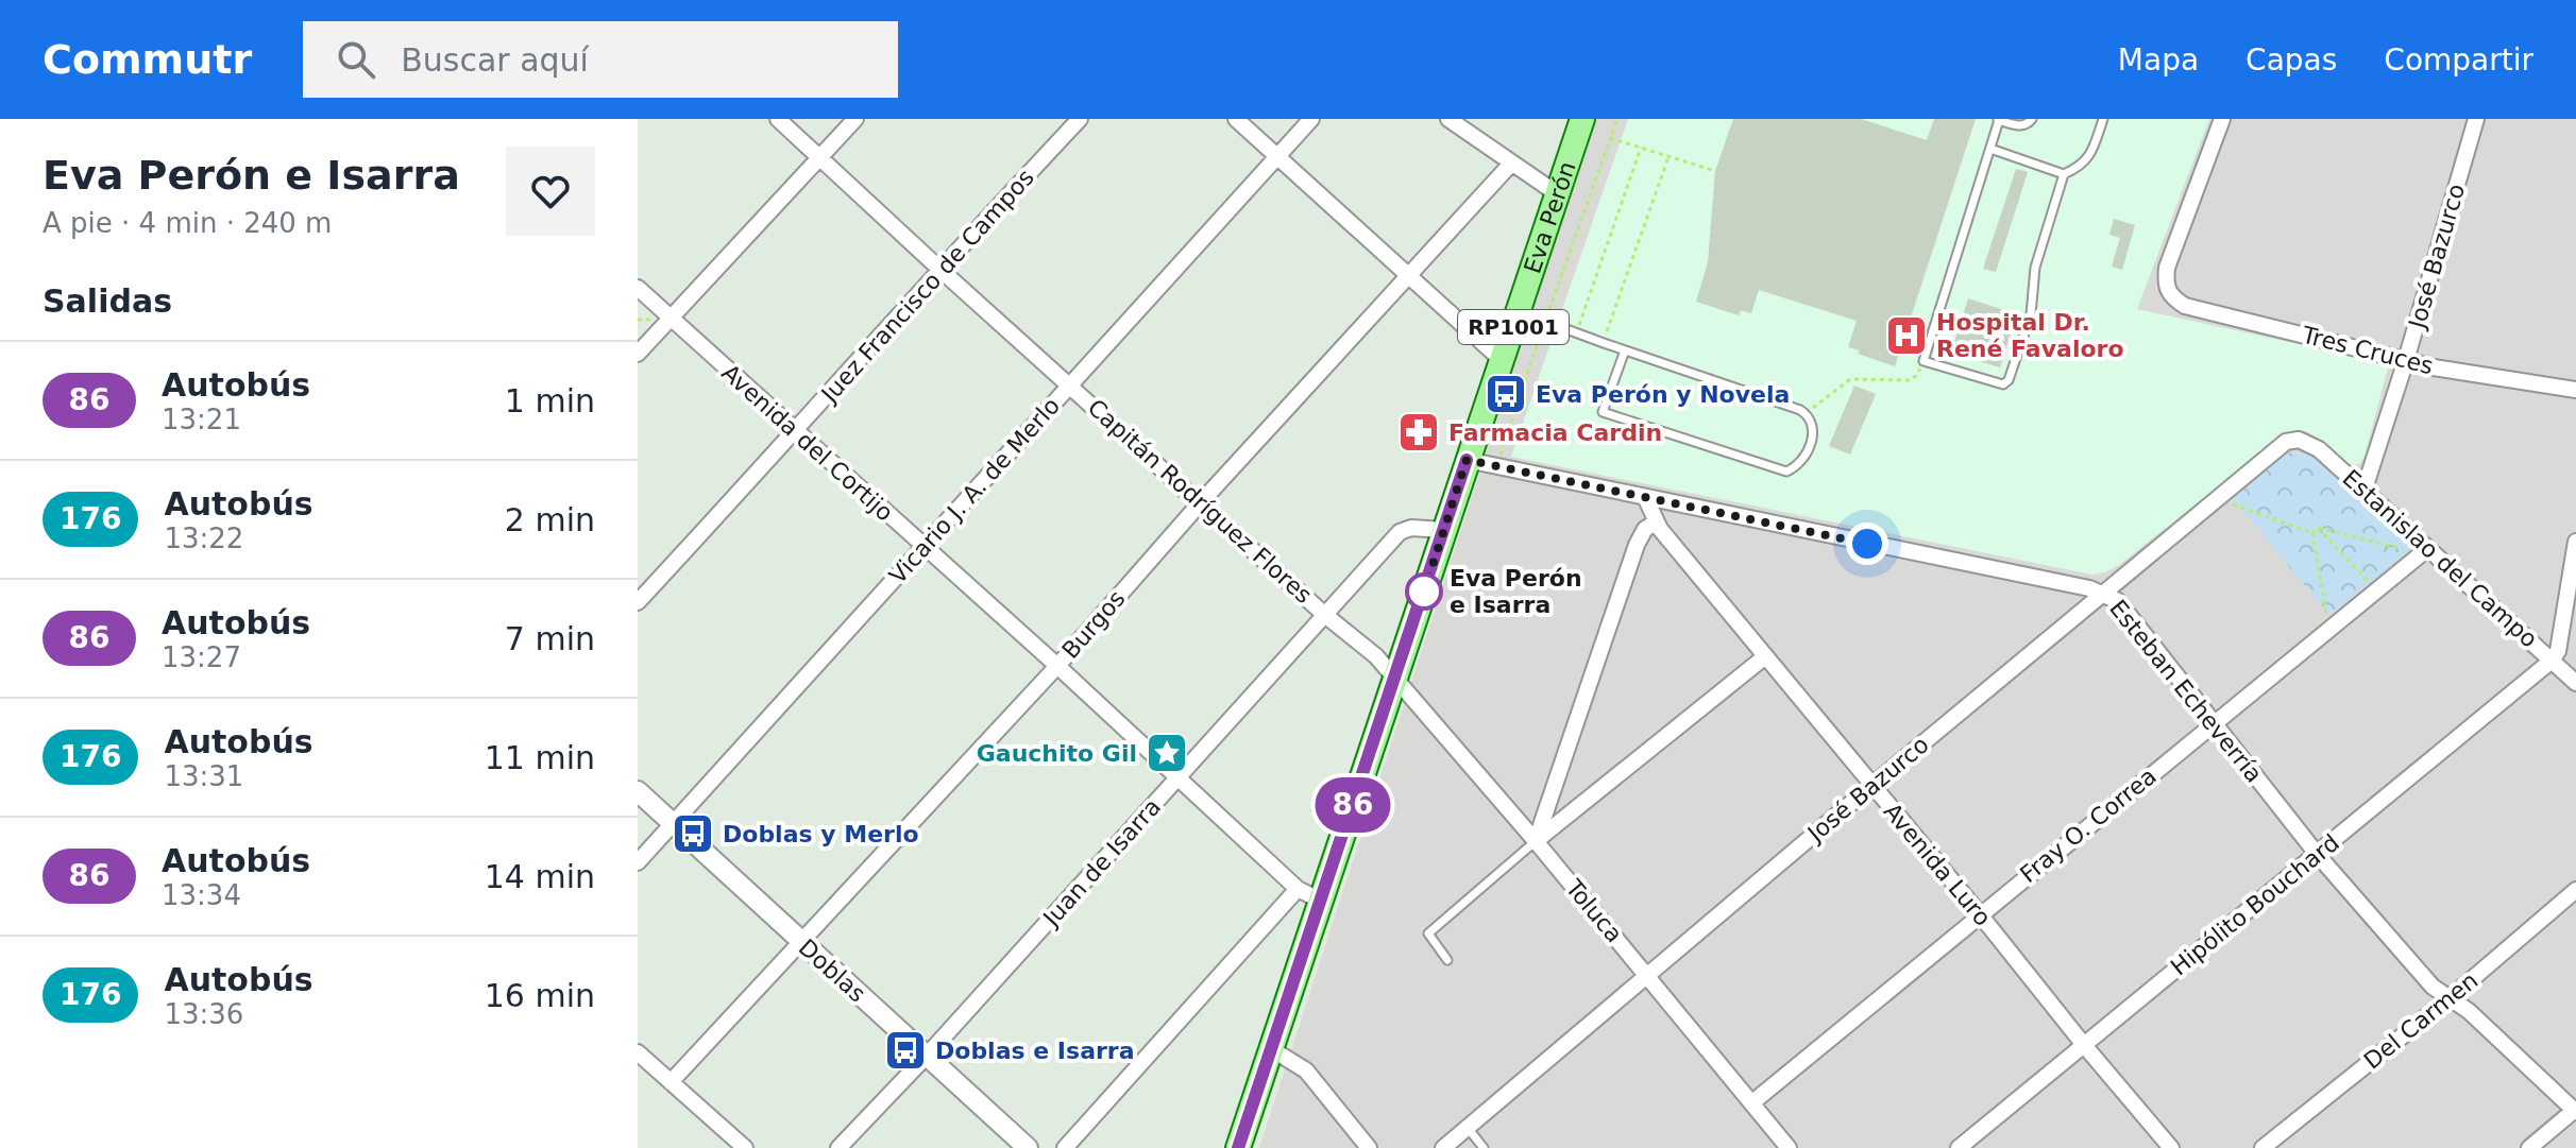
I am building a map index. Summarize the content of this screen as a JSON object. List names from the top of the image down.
{
  "streets": {
    "main road": ["Eva Perón", "RP1001"],
    "street": [
      "José Bazurco",
      "Juez Francisco de Campos",
      "Tres Cruces",
      "Avenida del Cortijo",
      "Vicario J. A. de Merlo",
      "Capitán Rodríguez Flores",
      "Estanislao del Campo",
      "Burgos",
      "Esteban Echeverría",
      "Fray O. Correa",
      "Juan de Isarra",
      "Avenida Luro",
      "Hipólito Bouchard",
      "Toluca",
      "Doblas",
      "Del Carmen"
    ]
  },
  "crossings": [
    ["Eva Perón", "RP1001"],
    ["Eva Perón", "Esteban Echeverría"],
    ["José Bazurco", "Tres Cruces"],
    ["José Bazurco", "Estanislao del Campo"],
    ["José Bazurco", "Esteban Echeverría"],
    ["José Bazurco", "Avenida Luro"],
    ["José Bazurco", "Toluca"],
    ["Juez Francisco de Campos", "Avenida del Cortijo"],
    ["Juez Francisco de Campos", "Capitán Rodríguez Flores"],
    ["RP1001", "Avenida del Cortijo"],
    ["RP1001", "Capitán Rodríguez Flores"],
    ["RP1001", "Esteban Echeverría"],
    ["RP1001", "Juan de Isarra"],
    ["RP1001", "Toluca"],
    ["Avenida del Cortijo", "Vicario J. A. de Merlo"],
    ["Avenida del Cortijo", "Burgos"],
    ["Avenida del Cortijo", "Juan de Isarra"],
    ["Vicario J. A. de Merlo", "Capitán Rodríguez Flores"],
    ["Vicario J. A. de Merlo", "Doblas"],
    ["Capitán Rodríguez Flores", "Burgos"],
    ["Capitán Rodríguez Flores", "Juan de Isarra"],
    ["Capitán Rodríguez Flores", "Toluca"],
    ["Estanislao del Campo", "Fray O. Correa"],
    ["Estanislao del Campo", "Hipólito Bouchard"],
    ["Burgos", "Doblas"],
    ["Esteban Echeverría", "Fray O. Correa"],
    ["Esteban Echeverría", "Avenida Luro"],
    ["Esteban Echeverría", "Hipólito Bouchard"],
    ["Esteban Echeverría", "Del Carmen"],
    ["Fray O. Correa", "Avenida Luro"],
    ["Fray O. Correa", "Toluca"],
    ["Juan de Isarra", "Doblas"],
    ["Avenida Luro", "Hipólito Bouchard"]
  ],
  "places": {
    "hospital": ["Hospital Dr. René Favaloro"],
    "bus stop": ["Eva Perón y Novela", "Doblas y Merlo", "Doblas e Isarra"],
    "pharmacy": ["Farmacia Cardin"],
    "other": ["Eva Perón e Isarra"],
    "place": ["Gauchito Gil"]
  },
  "lines": ["bus line 86"],
  "page": {
    "header": "Commutr",
    "search": "Buscar aquí",
    "nav": ["Mapa", "Capas", "Compartir"],
    "heading": [
      ["Eva Perón e Isarra", "A pie · 4 min · 240 m"],
      "Salidas"
    ],
    "on_map": "86",
    "list": [
      {
        "mark": "86",
        "name": "Autobús",
        "note": "13:21",
        "value": "1 min"
      },
      {
        "mark": "176",
        "name": "Autobús",
        "note": "13:22",
        "value": "2 min"
      },
      {
        "mark": "86",
        "name": "Autobús",
        "note": "13:27",
        "value": "7 min"
      },
      {
        "mark": "176",
        "name": "Autobús",
        "note": "13:31",
        "value": "11 min"
      },
      {
        "mark": "86",
        "name": "Autobús",
        "note": "13:34",
        "value": "14 min"
      },
      {
        "mark": "176",
        "name": "Autobús",
        "note": "13:36",
        "value": "16 min"
      }
    ]
  }
}
